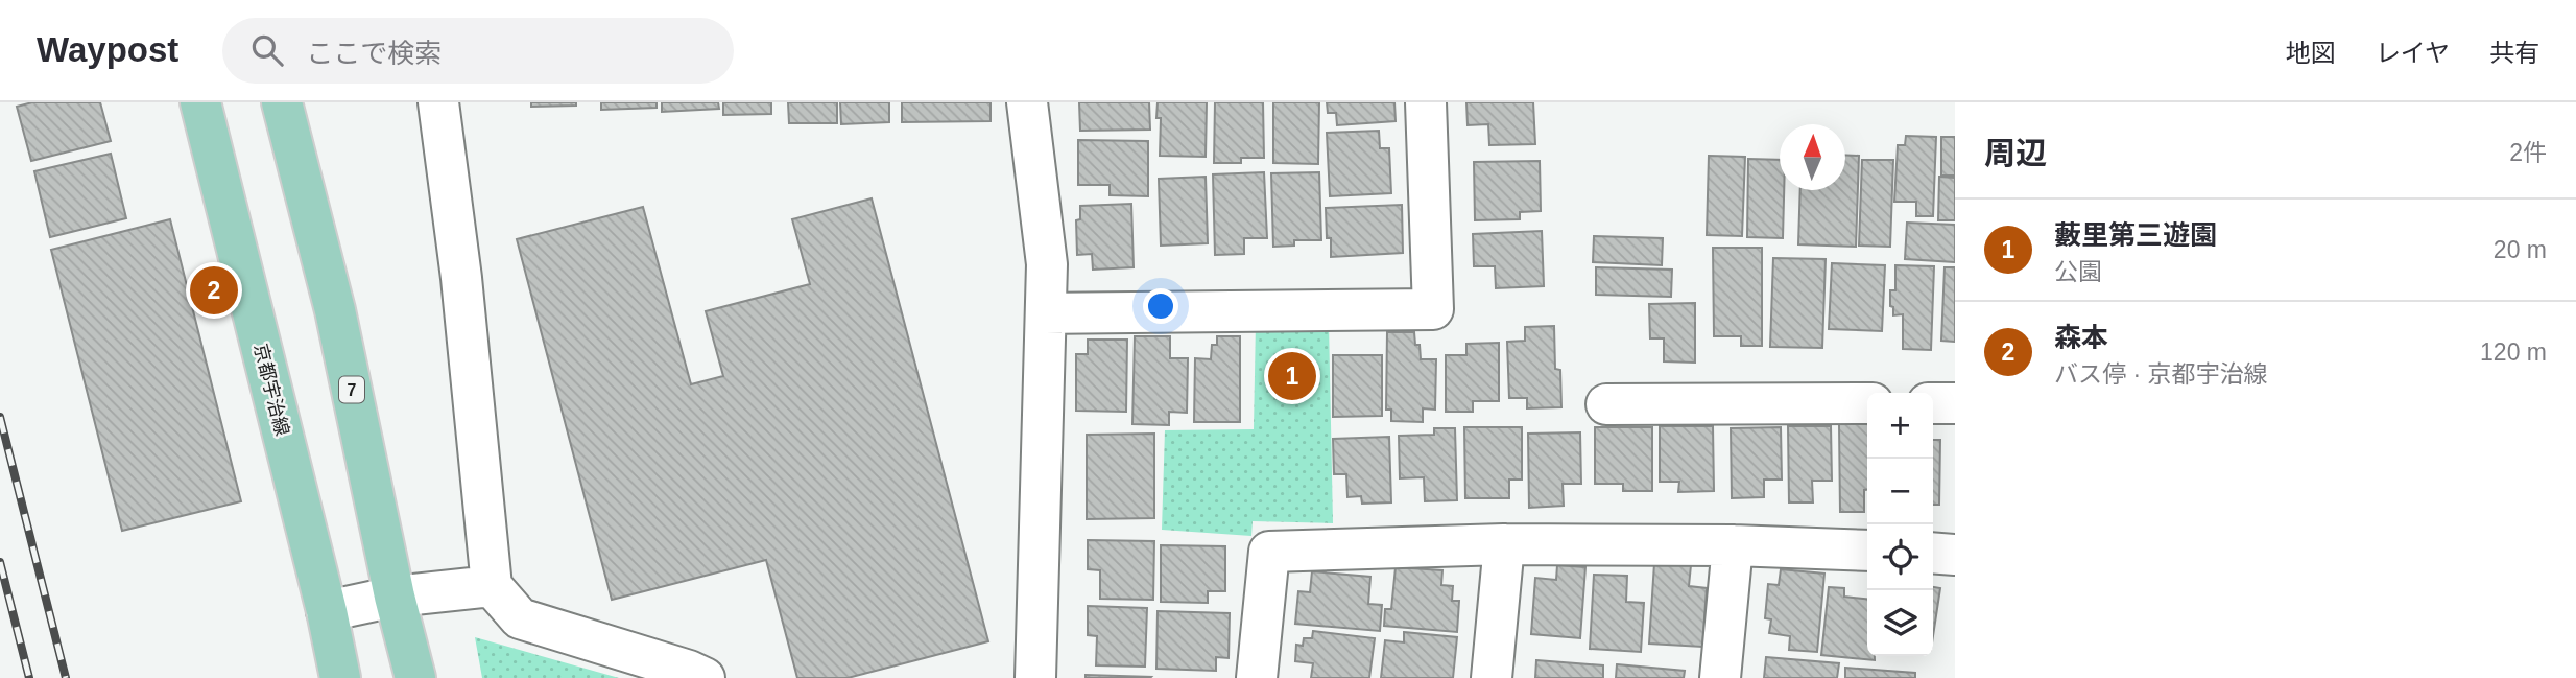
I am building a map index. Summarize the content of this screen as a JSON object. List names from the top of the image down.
{
  "streets": {
    "main road": ["京都宇治線", "7"]
  },
  "north": "top",
  "page": {
    "header": "Waypost",
    "search": "ここで検索",
    "nav": ["地図", "レイヤ", "共有"],
    "heading": ["周辺", "2件"],
    "list": [
      {
        "mark": "1",
        "name": "藪里第三遊園",
        "note": "公園",
        "value": "20 m"
      },
      {
        "mark": "2",
        "name": "森本",
        "note": "バス停 · 京都宇治線",
        "value": "120 m"
      }
    ],
    "pins": ["2", "1"],
    "map_buttons": ["+", "−"]
  }
}
